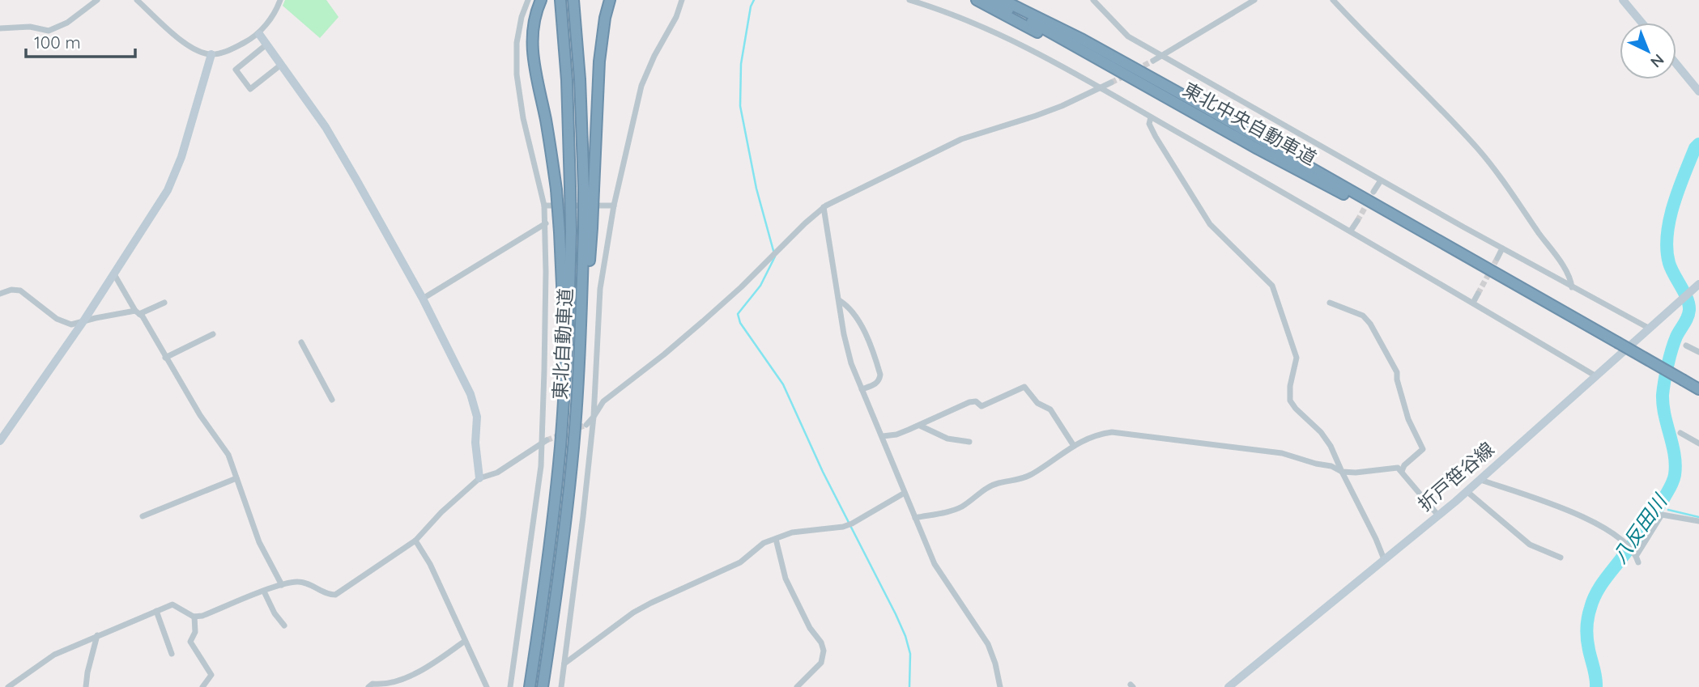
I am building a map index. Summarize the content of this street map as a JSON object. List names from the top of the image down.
{
  "streets": {
    "highway": ["東北中央自動車道", "東北自動車道"],
    "street": ["折戸笹谷線"]
  },
  "water": ["八反田川"],
  "scale_bar": "100 m",
  "north": "bottom right"
}
